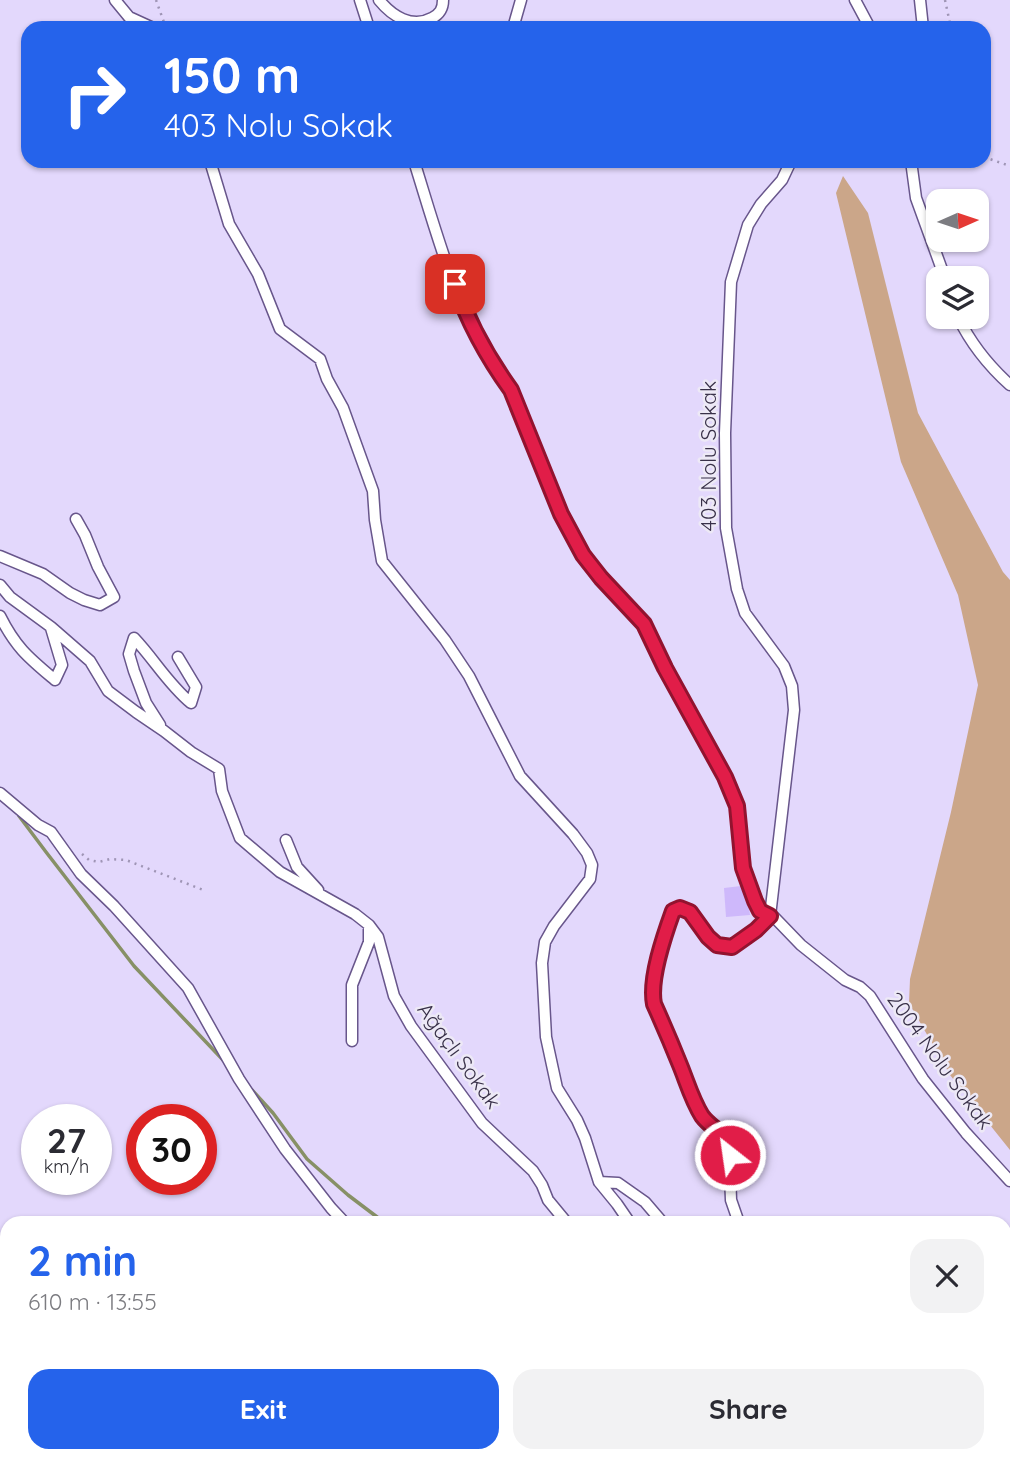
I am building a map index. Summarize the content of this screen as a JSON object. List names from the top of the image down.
{
  "streets": {
    "street": ["403 Nolu Sokak", "Ağaçlı Sokak", "2004 Nolu Sokak"]
  },
  "crossings": [
    ["403 Nolu Sokak", "2004 Nolu Sokak"]
  ],
  "north": "right",
  "page": {
    "turn": ["150 m", "403 Nolu Sokak"],
    "speed": "27 km/h",
    "limit": "30",
    "heading": ["2 min", "610 m · 13:55"],
    "buttons": ["Exit", "Share"]
  }
}
